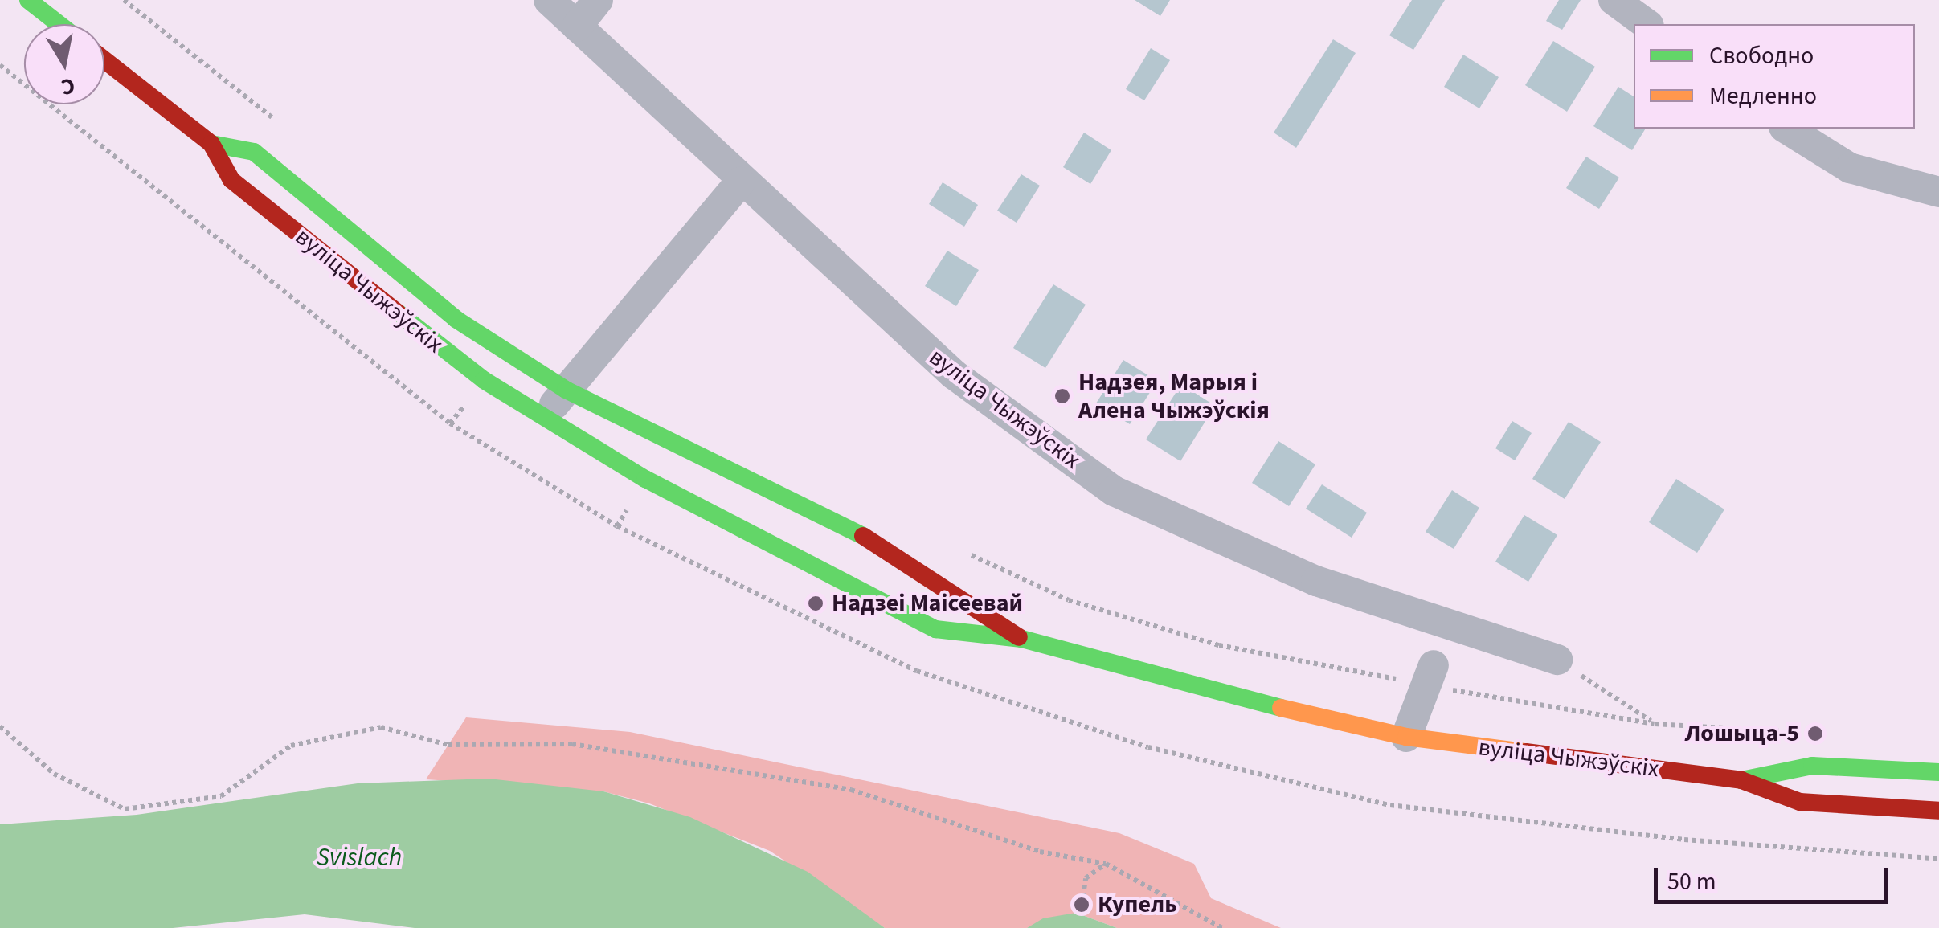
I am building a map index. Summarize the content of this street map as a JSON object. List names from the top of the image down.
{
  "streets": {
    "street": ["вуліца Чыжэўскіх"]
  },
  "water": ["Svislach"],
  "places": [
    "Надзея, Марыя і Алена Чыжэўскія",
    "Надзеі Маісеевай",
    "Лошыца-5",
    "Купель"
  ],
  "legend": ["Свободно", "Медленно"],
  "scale_bar": "50 m",
  "north": "bottom"
}
